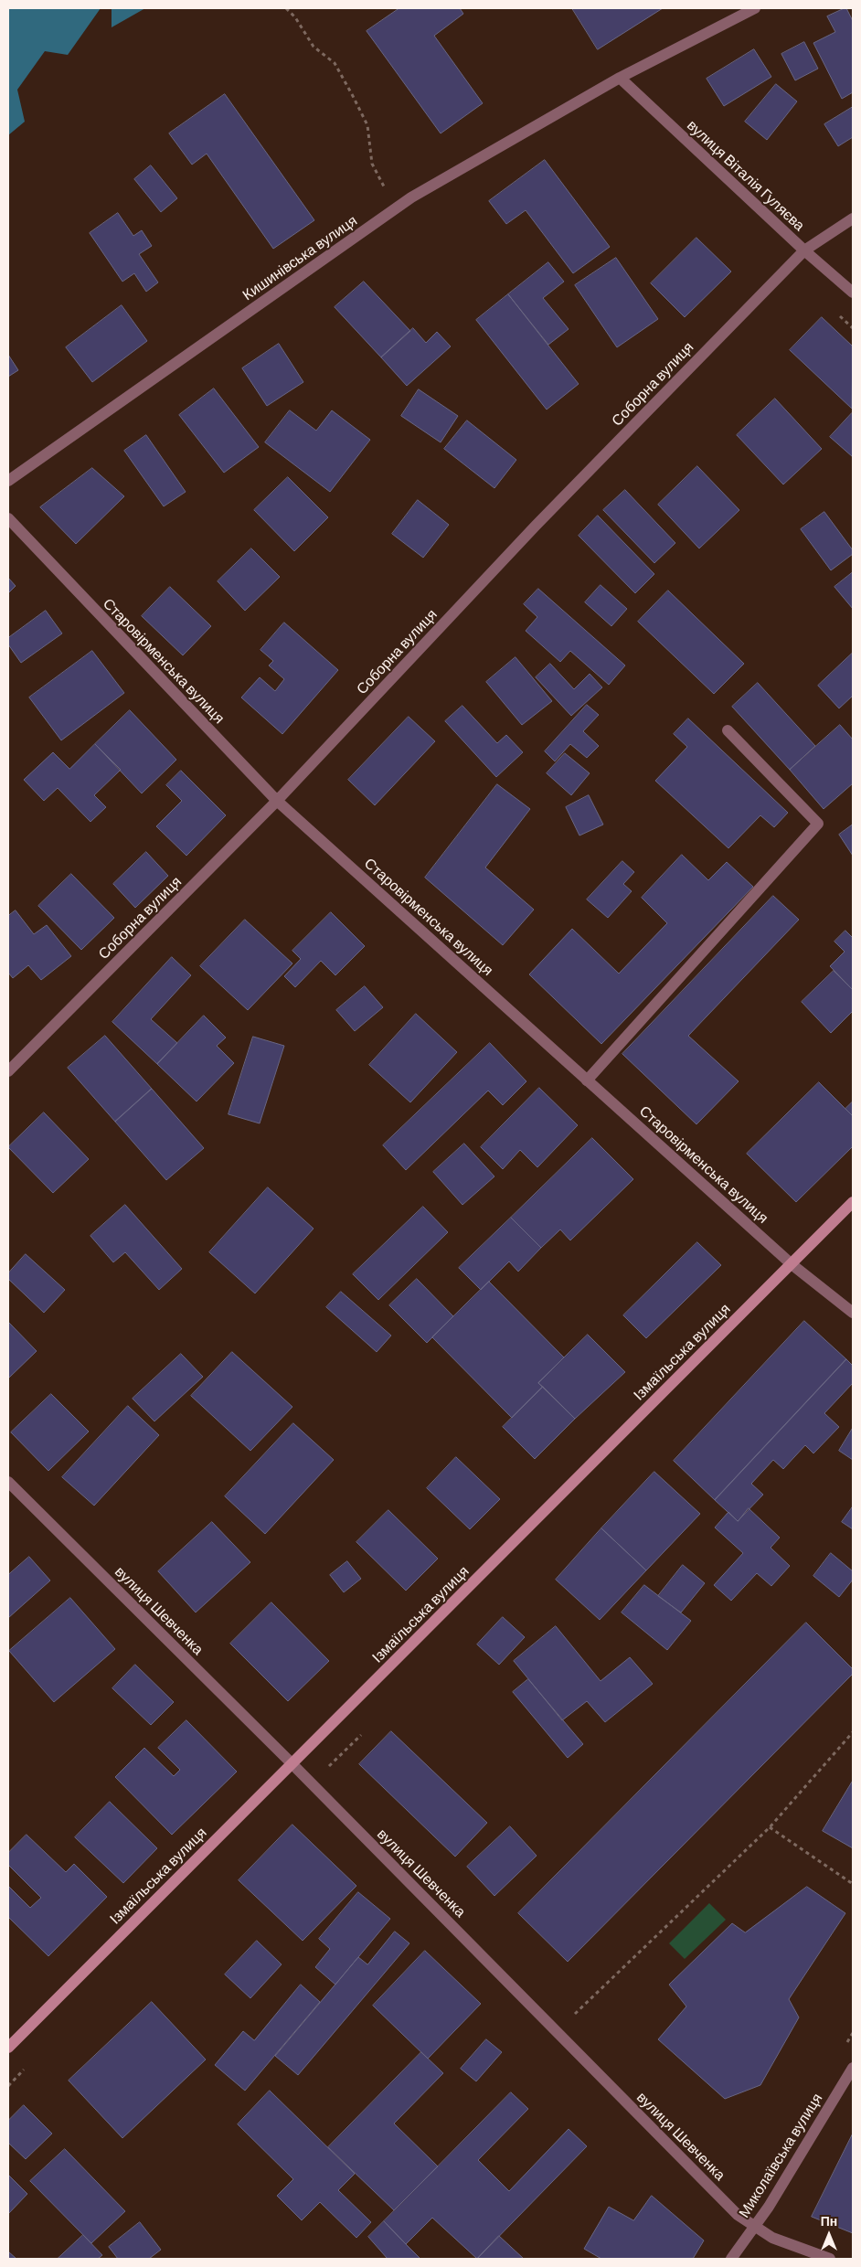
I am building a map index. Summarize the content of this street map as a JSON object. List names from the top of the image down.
{
  "streets": {
    "main road": ["Ізмаїльська вулиця"],
    "street": [
      "вулиця Віталія Гуляєва",
      "Кишинівська вулиця",
      "Соборна вулиця",
      "Старовірменська вулиця",
      "вулиця Шевченка",
      "Миколаївська вулиця"
    ]
  },
  "crossings": [
    ["вулиця Віталія Гуляєва", "Кишинівська вулиця"],
    ["вулиця Віталія Гуляєва", "Соборна вулиця"],
    ["Соборна вулиця", "Старовірменська вулиця"],
    ["Старовірменська вулиця", "Ізмаїльська вулиця"],
    ["Ізмаїльська вулиця", "вулиця Шевченка"],
    ["вулиця Шевченка", "Миколаївська вулиця"]
  ],
  "north": "top"
}
